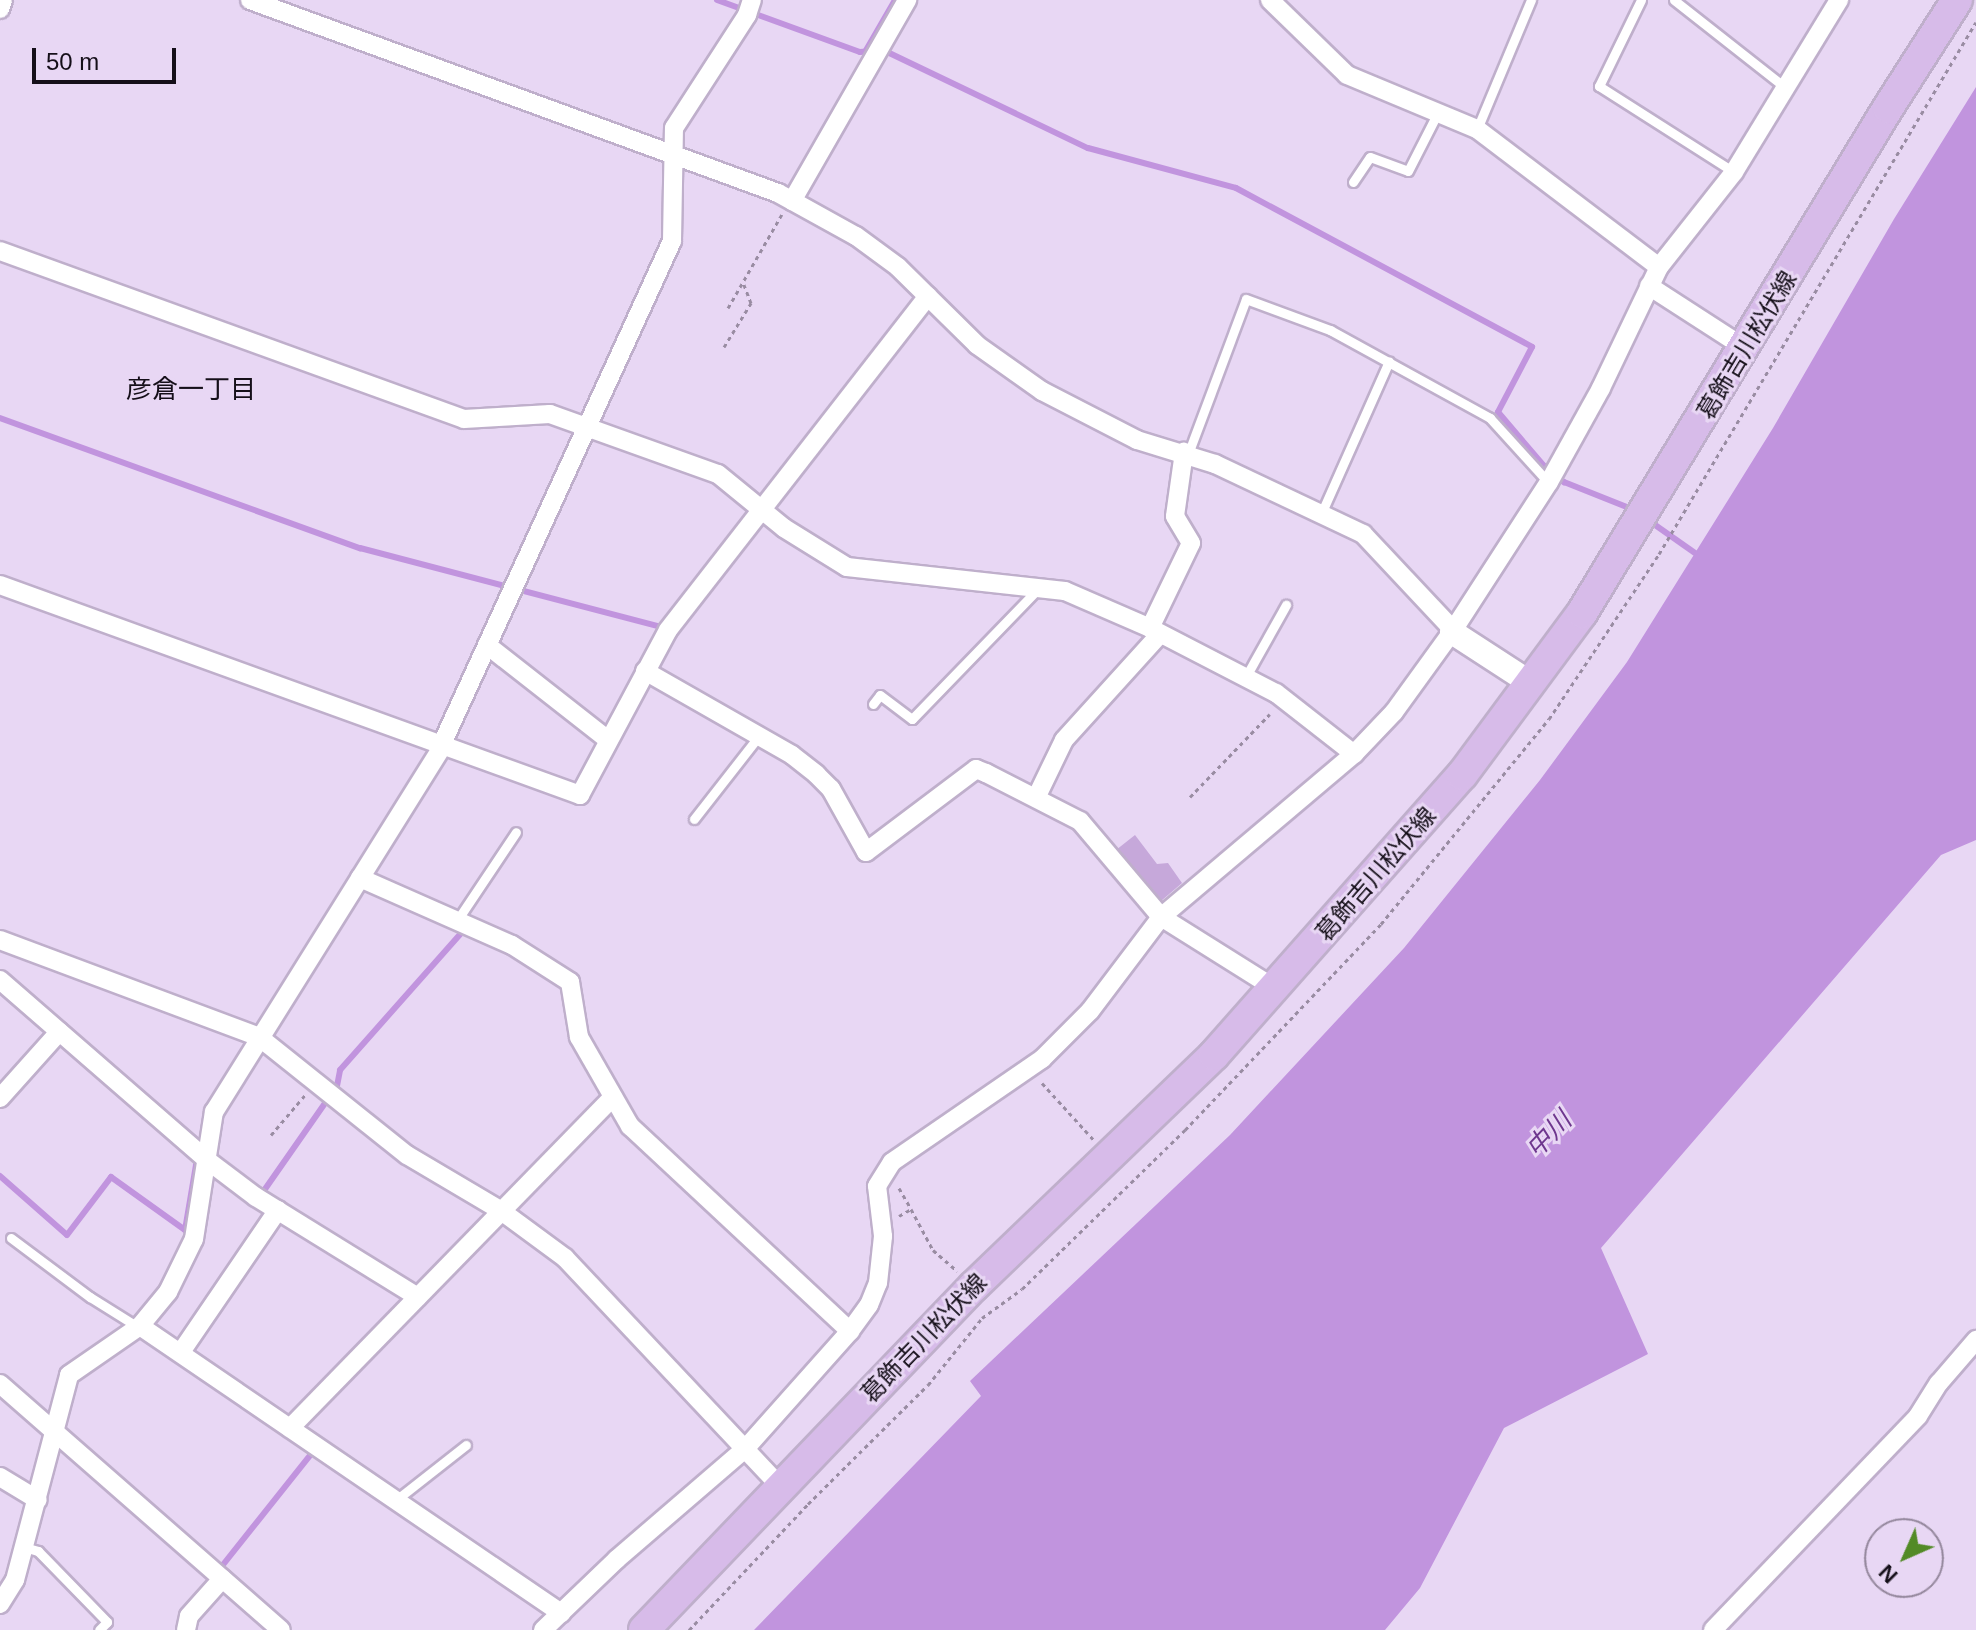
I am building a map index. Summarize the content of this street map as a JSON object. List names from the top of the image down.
{
  "streets": {
    "main road": ["葛飾吉川松伏線"]
  },
  "districts": ["彦倉一丁目"],
  "water": ["中川"],
  "scale_bar": "50 m",
  "north": "bottom left"
}
